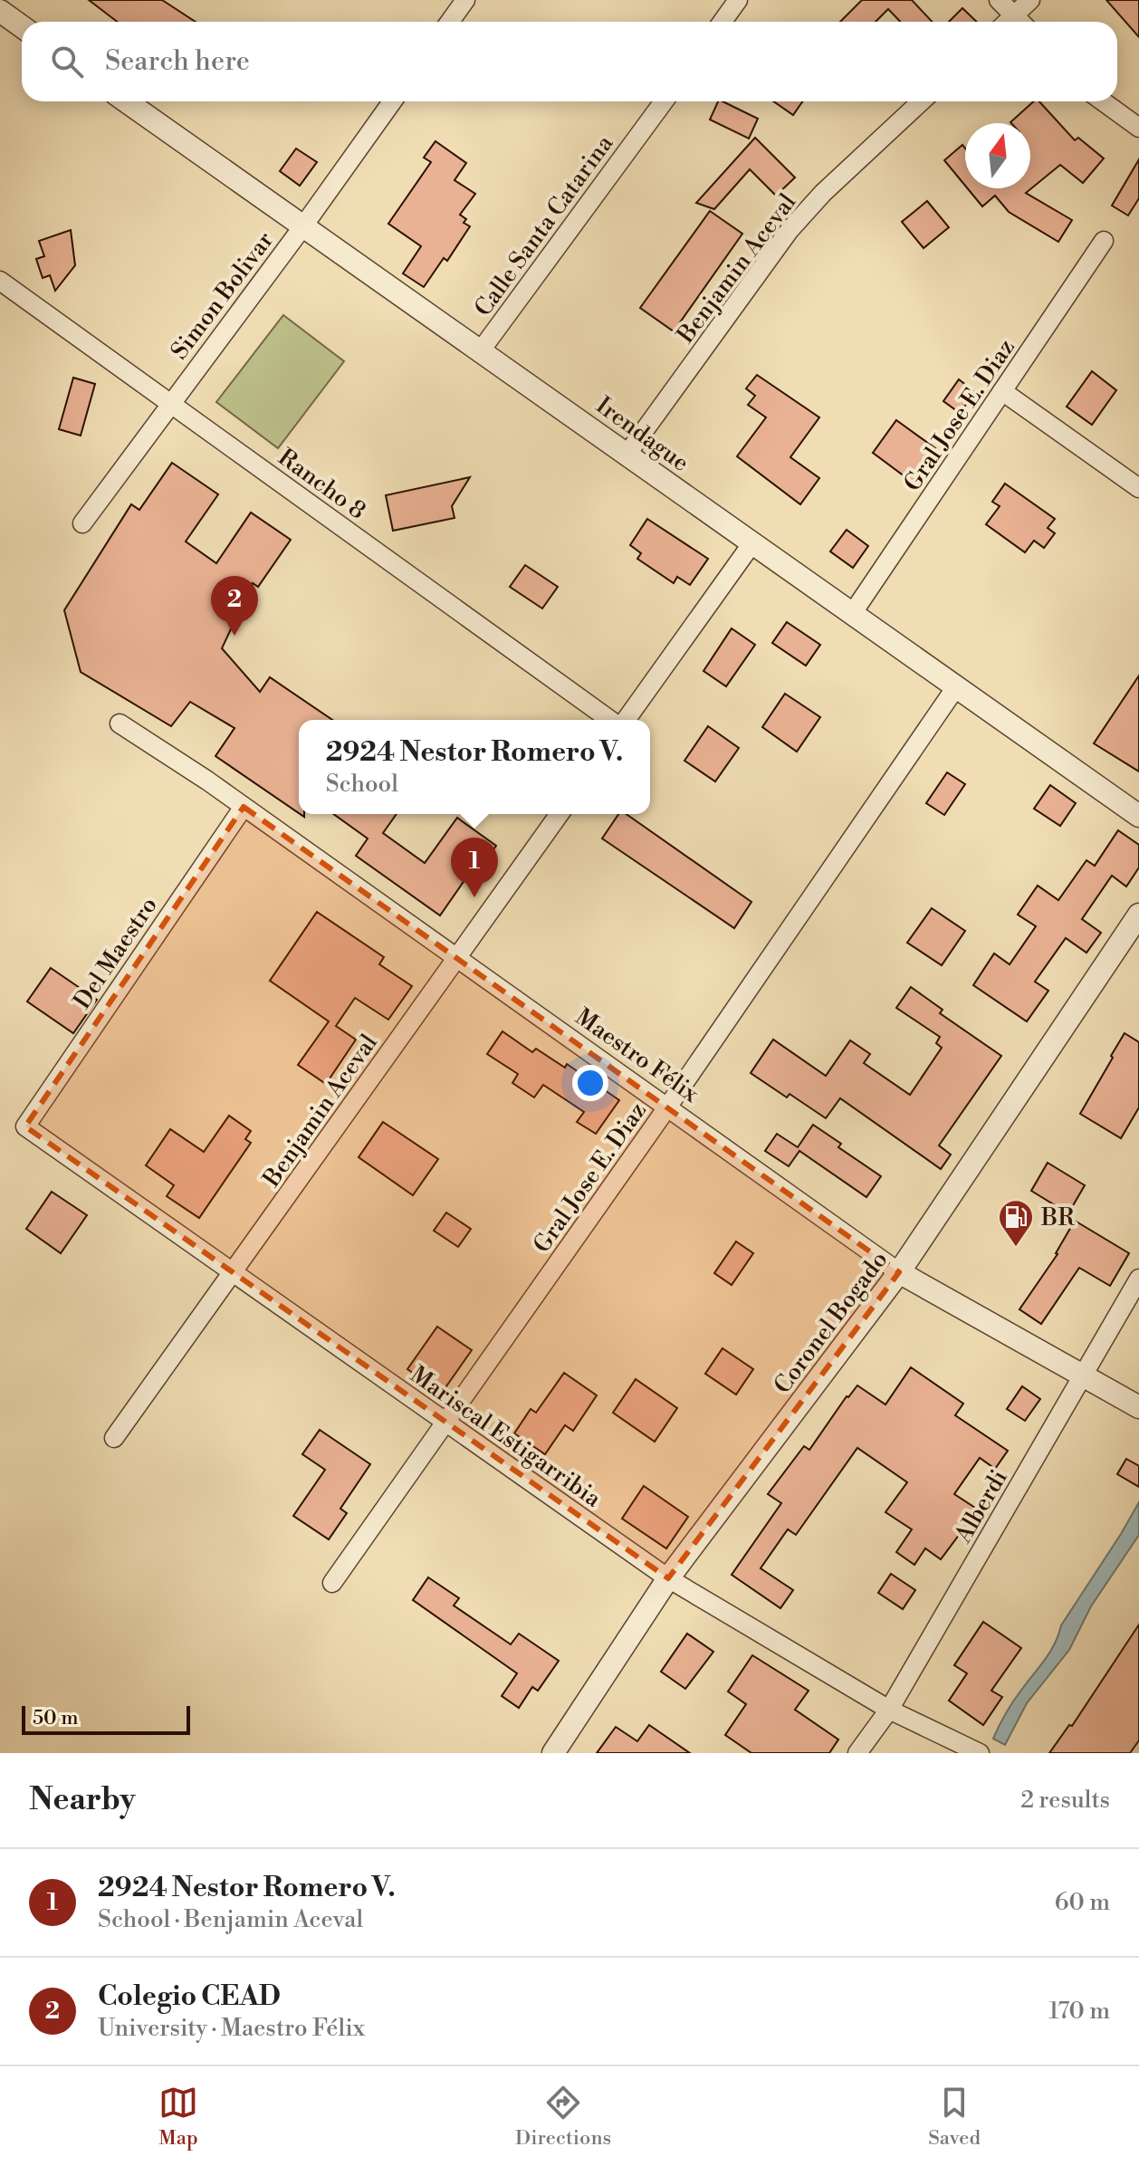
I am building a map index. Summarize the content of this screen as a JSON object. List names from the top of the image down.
{
  "streets": {
    "street": [
      "Calle Santa Catarina",
      "Benjamin Aceval",
      "Simon Bolivar",
      "Gral Jose E. Diaz",
      "Irendague",
      "Rancho 8",
      "Del Maestro",
      "Maestro Félix",
      "Coronel Bogado",
      "Mariscal Estigarribia",
      "Alberdi"
    ]
  },
  "crossings": [
    ["Calle Santa Catarina", "Irendague"],
    ["Benjamin Aceval", "Irendague"],
    ["Benjamin Aceval", "Maestro Félix"],
    ["Benjamin Aceval", "Mariscal Estigarribia"],
    ["Simon Bolivar", "Irendague"],
    ["Simon Bolivar", "Rancho 8"],
    ["Gral Jose E. Diaz", "Irendague"],
    ["Gral Jose E. Diaz", "Maestro Félix"],
    ["Gral Jose E. Diaz", "Mariscal Estigarribia"],
    ["Del Maestro", "Maestro Félix"],
    ["Del Maestro", "Mariscal Estigarribia"],
    ["Maestro Félix", "Coronel Bogado"],
    ["Maestro Félix", "Alberdi"],
    ["Coronel Bogado", "Mariscal Estigarribia"],
    ["Mariscal Estigarribia", "Alberdi"]
  ],
  "places": {
    "fuel station": ["BR"]
  },
  "scale_bar": "50 m",
  "north": "top",
  "page": {
    "search": "Search here",
    "pins": ["2", "1"],
    "popup": ["2924 Nestor Romero V.", "School"],
    "scale": "50 m",
    "heading": ["Nearby", "2 results"],
    "list": [
      {
        "mark": "1",
        "name": "2924 Nestor Romero V.",
        "note": "School · Benjamin Aceval",
        "value": "60 m"
      },
      {
        "mark": "2",
        "name": "Colegio CEAD",
        "note": "University · Maestro Félix",
        "value": "170 m"
      }
    ],
    "nav": ["Map", "Directions", "Saved"]
  }
}
